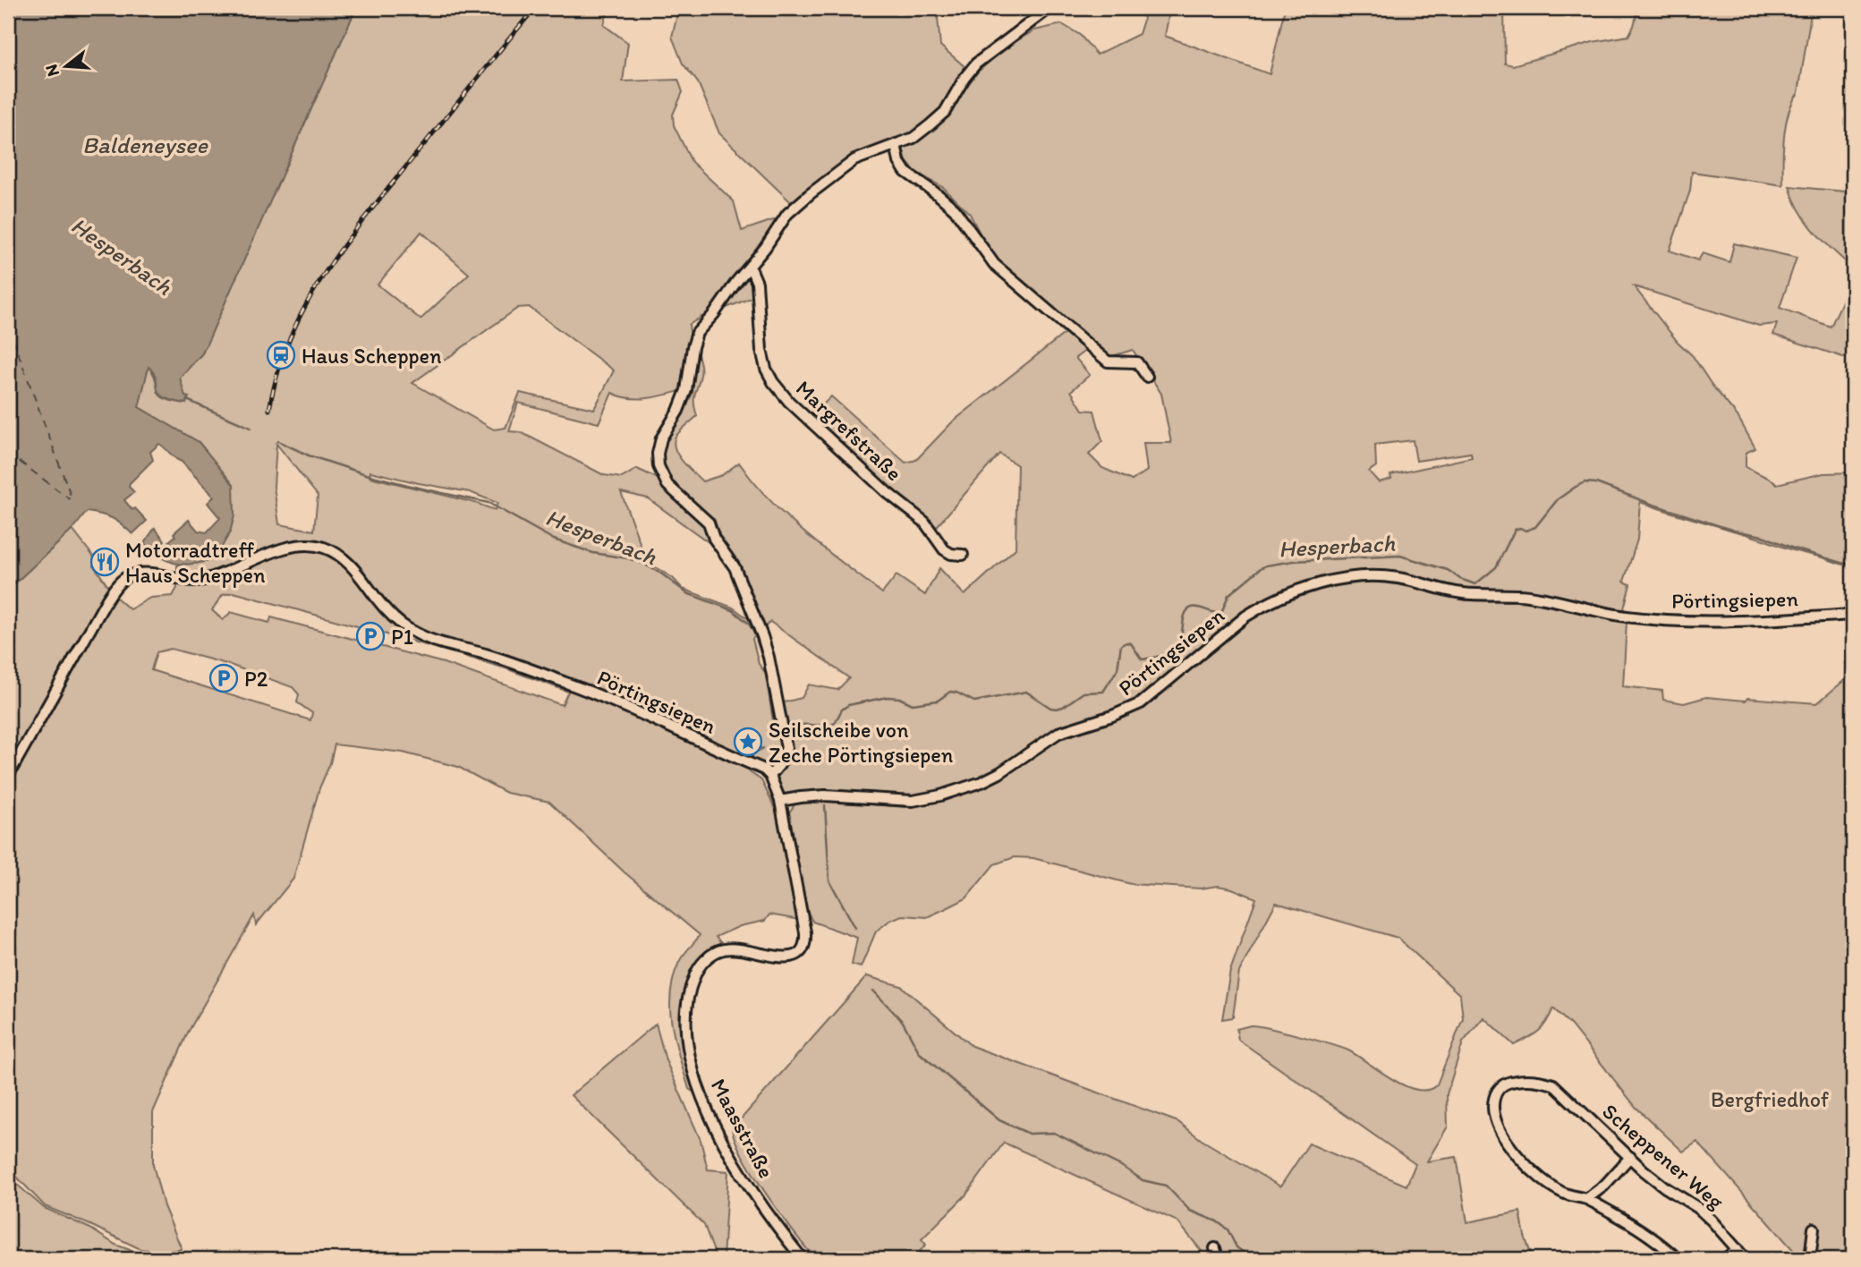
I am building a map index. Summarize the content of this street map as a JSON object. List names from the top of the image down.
{
  "streets": {
    "street": [
      "Margrefstraße",
      "Pörtingsiepen",
      "Maasstraße",
      "Scheppener Weg"
    ]
  },
  "crossings": [
    ["Pörtingsiepen", "Maasstraße"]
  ],
  "water": ["Baldeneysee", "Hesperbach"],
  "parks": ["Bergfriedhof"],
  "places": {
    "station": ["Haus Scheppen"],
    "restaurant": ["Motorradtreff Haus Scheppen"],
    "parking": ["P1", "P2"],
    "place": ["Seilscheibe von Zeche Pörtingsiepen"]
  },
  "north": "left"
}
